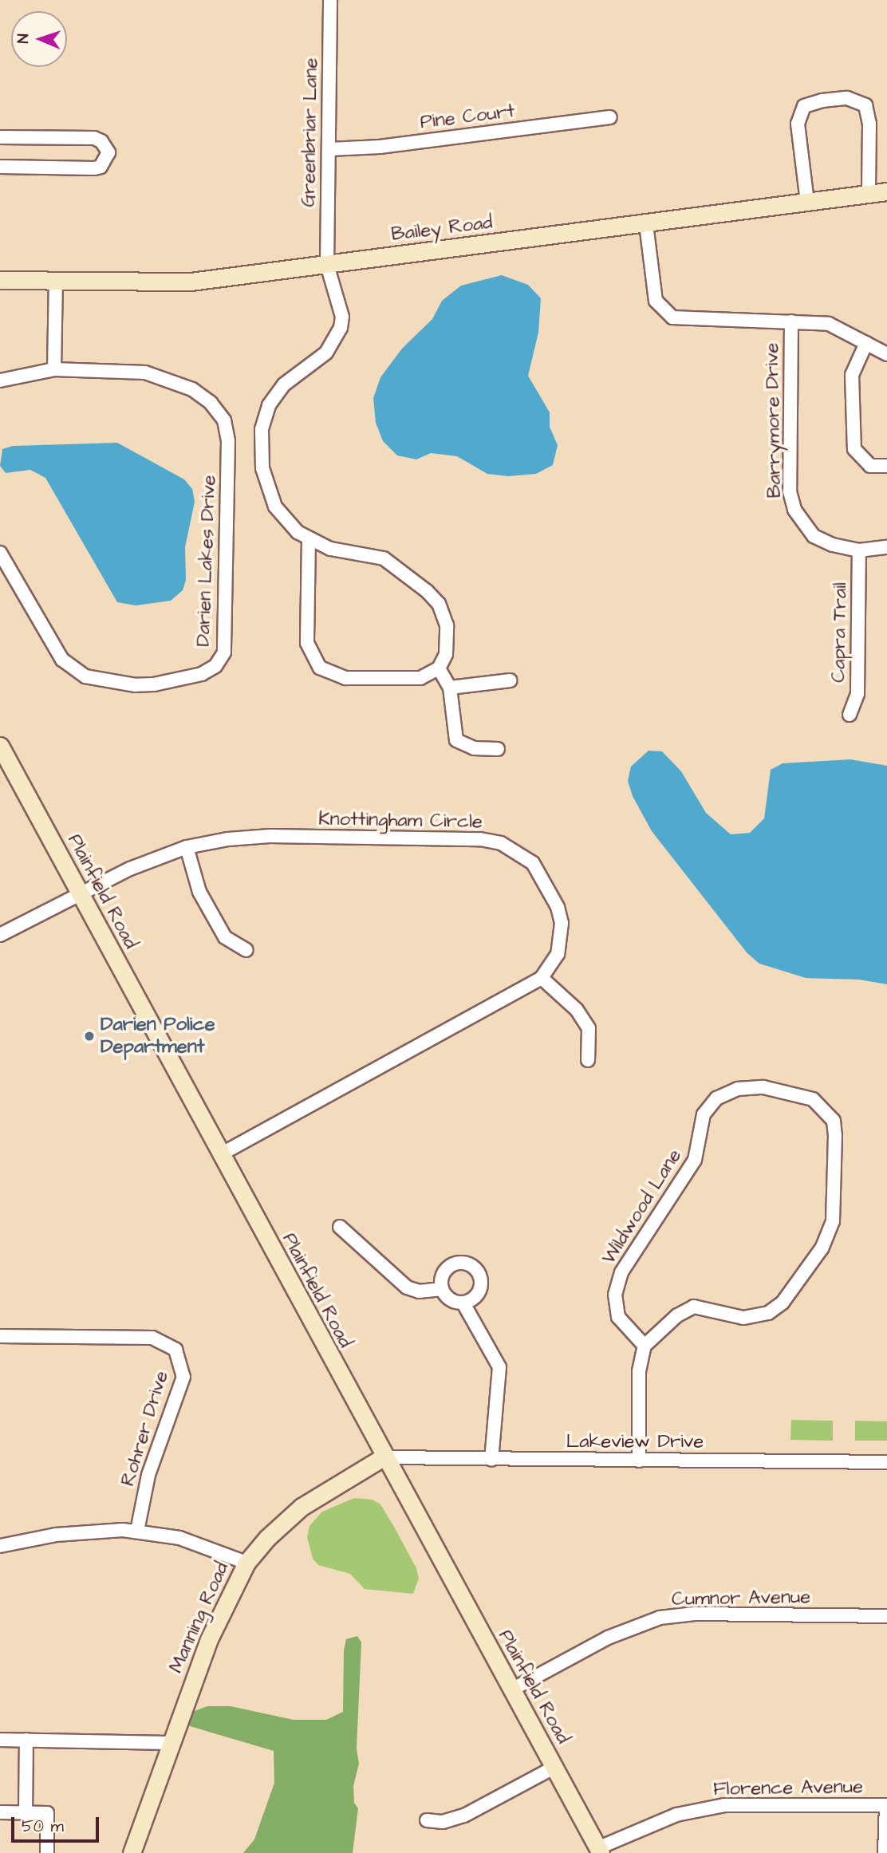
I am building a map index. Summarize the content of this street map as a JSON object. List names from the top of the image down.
{
  "streets": {
    "street": [
      "Pine Court",
      "Greenbriar Lane",
      "Bailey Road",
      "Barrymore Drive",
      "Darien Lakes Drive",
      "Capra Trail",
      "Knottingham Circle",
      "Plainfield Road",
      "Wildwood Lane",
      "Rohrer Drive",
      "Lakeview Drive",
      "Cumnor Avenue",
      "Manning Road",
      "Florence Avenue"
    ]
  },
  "crossings": [
    ["Pine Court", "Greenbriar Lane"],
    ["Greenbriar Lane", "Bailey Road"],
    ["Bailey Road", "Barrymore Drive"],
    ["Barrymore Drive", "Capra Trail"],
    ["Knottingham Circle", "Plainfield Road"],
    ["Plainfield Road", "Lakeview Drive"],
    ["Plainfield Road", "Cumnor Avenue"],
    ["Plainfield Road", "Manning Road"],
    ["Plainfield Road", "Florence Avenue"],
    ["Lakeview Drive", "Manning Road"]
  ],
  "places": ["Darien Police Department"],
  "scale_bar": "50 m",
  "north": "left"
}
